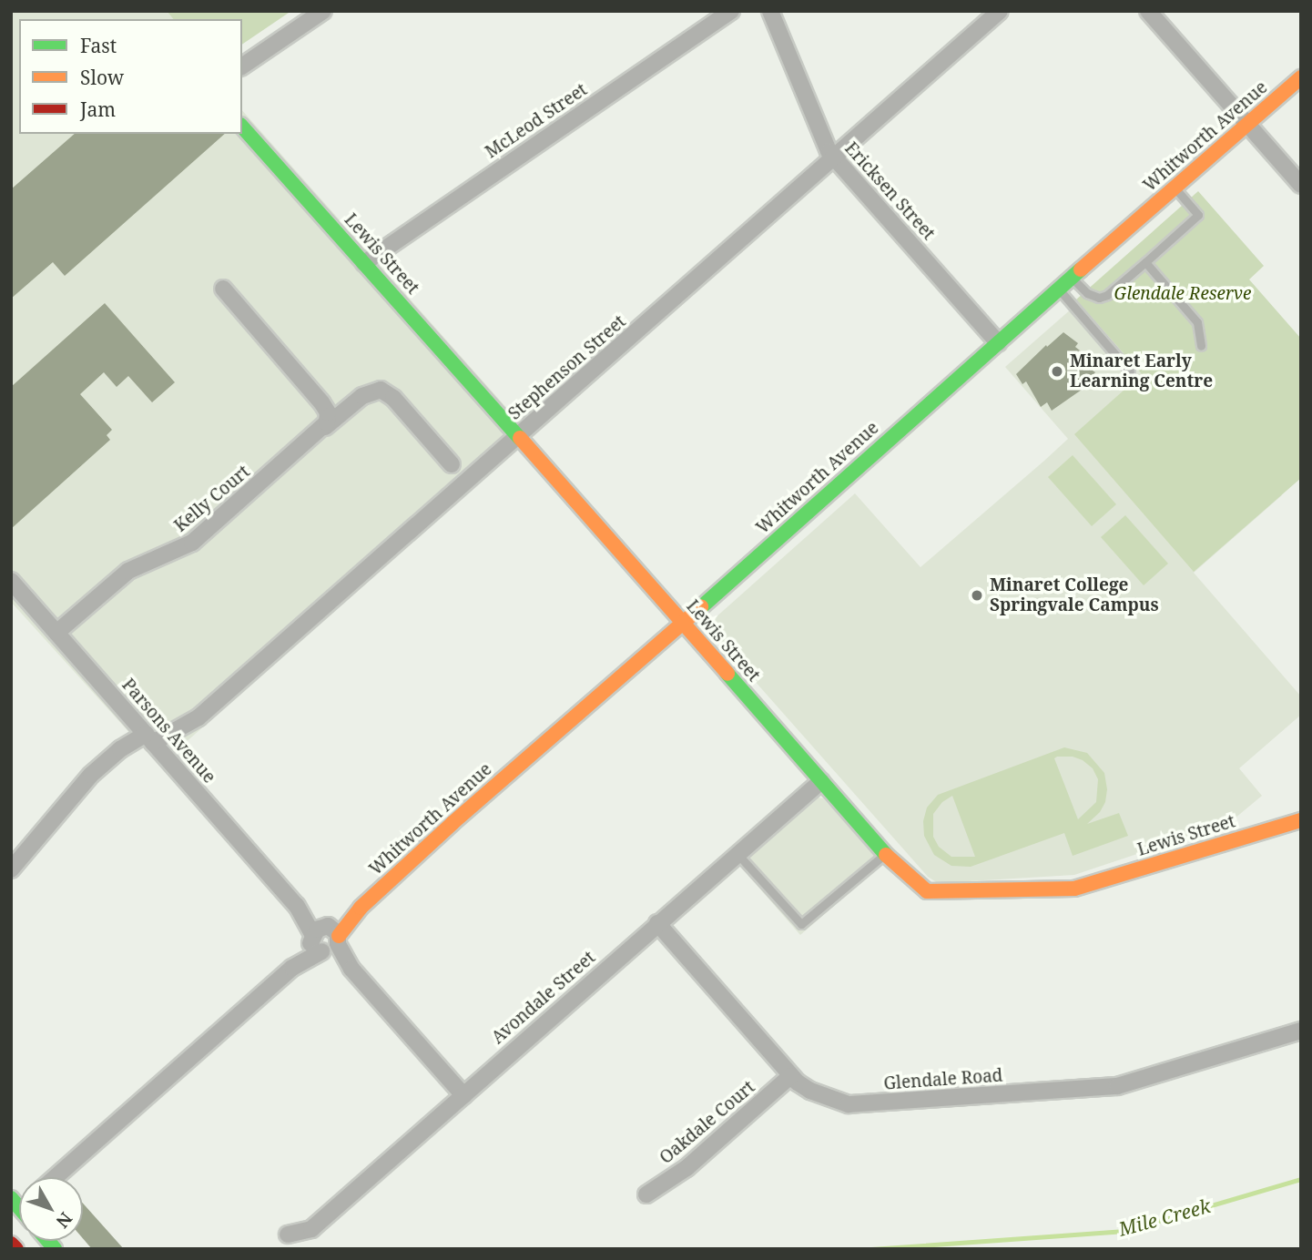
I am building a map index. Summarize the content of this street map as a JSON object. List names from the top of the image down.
{
  "streets": {
    "main road": ["Whitworth Avenue", "Lewis Street"],
    "street": [
      "McLeod Street",
      "Ericksen Street",
      "Stephenson Street",
      "Kelly Court",
      "Parsons Avenue",
      "Avondale Street",
      "Glendale Road",
      "Oakdale Court"
    ]
  },
  "crossings": [
    ["McLeod Street", "Lewis Street"],
    ["Whitworth Avenue", "Ericksen Street"],
    ["Whitworth Avenue", "Lewis Street"],
    ["Whitworth Avenue", "Parsons Avenue"],
    ["Ericksen Street", "Stephenson Street"],
    ["Lewis Street", "Stephenson Street"],
    ["Lewis Street", "Avondale Street"],
    ["Stephenson Street", "Parsons Avenue"],
    ["Kelly Court", "Parsons Avenue"],
    ["Parsons Avenue", "Avondale Street"],
    ["Avondale Street", "Glendale Road"],
    ["Glendale Road", "Oakdale Court"]
  ],
  "water": ["Mile Creek"],
  "parks": ["Glendale Reserve"],
  "places": ["Minaret Early Learning Centre", "Minaret College Springvale Campus"],
  "legend": ["Fast", "Slow", "Jam"],
  "north": "bottom right"
}
